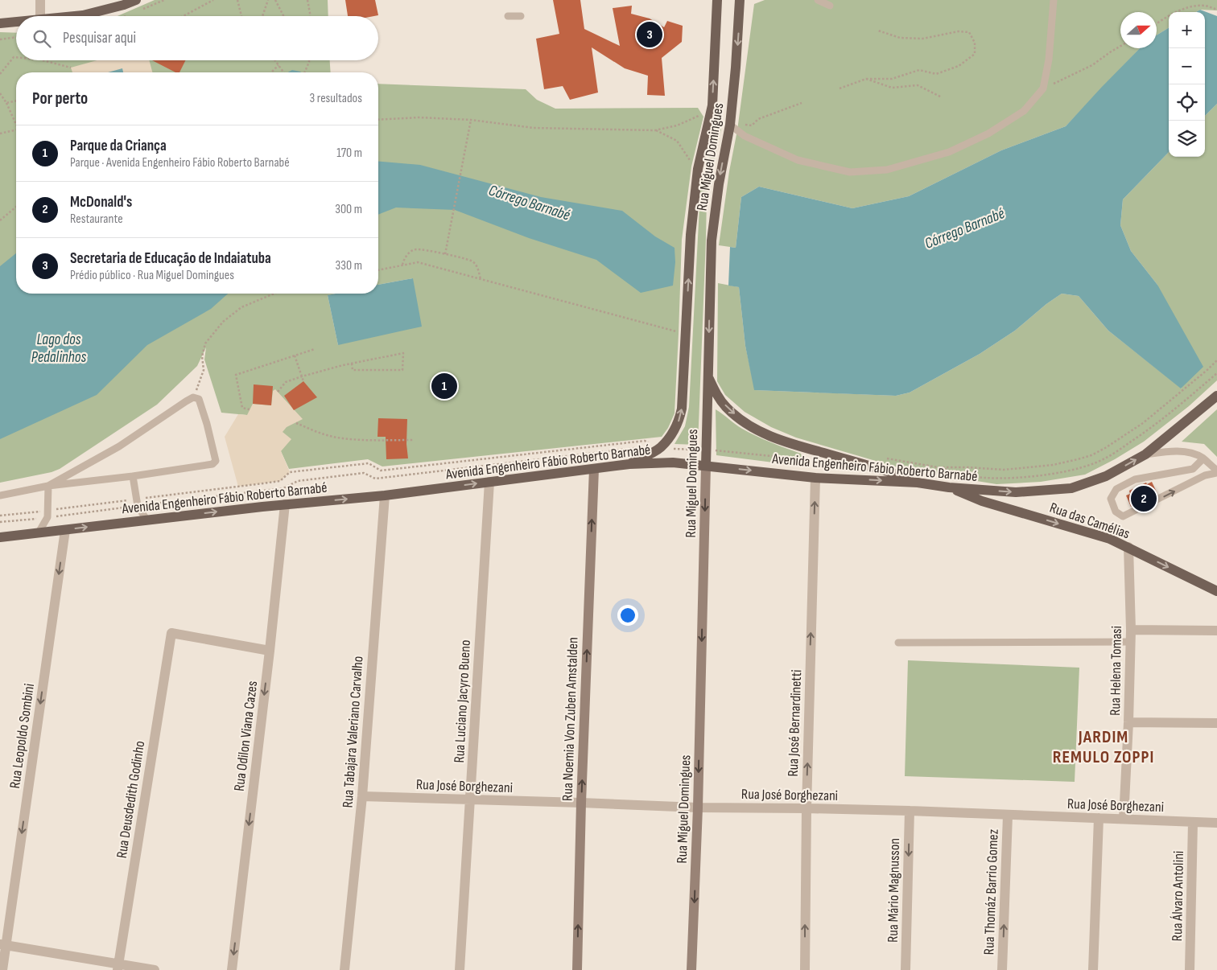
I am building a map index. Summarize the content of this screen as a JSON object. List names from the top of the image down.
{
  "streets": {
    "main road": [
      "Rua Miguel Domingues",
      "Avenida Engenheiro Fábio Roberto Barnabé",
      "Rua das Camélias",
      "Rua Noemia Von Zuben Amstalden"
    ],
    "street": [
      "Rua Helena Tomasi",
      "Rua Luciano Jacyro Bueno",
      "Rua José Bernardinetti",
      "Rua Tabajara Valeriano Carvalho",
      "Rua Leopoldo Sombini",
      "Rua Odilon Viana Cazes",
      "Rua José Borghezani",
      "Rua Deusdedith Godinho",
      "Rua Mário Magnusson",
      "Rua Thomáz Barrio Gomez",
      "Rua Álvaro Antolini"
    ]
  },
  "crossings": [
    ["Rua Miguel Domingues", "Avenida Engenheiro Fábio Roberto Barnabé"],
    ["Rua Miguel Domingues", "Rua José Borghezani"],
    ["Avenida Engenheiro Fábio Roberto Barnabé", "Rua das Camélias"],
    ["Avenida Engenheiro Fábio Roberto Barnabé", "Rua Luciano Jacyro Bueno"],
    ["Avenida Engenheiro Fábio Roberto Barnabé", "Rua Noemia Von Zuben Amstalden"],
    ["Avenida Engenheiro Fábio Roberto Barnabé", "Rua José Bernardinetti"],
    ["Avenida Engenheiro Fábio Roberto Barnabé", "Rua Tabajara Valeriano Carvalho"],
    ["Avenida Engenheiro Fábio Roberto Barnabé", "Rua Leopoldo Sombini"],
    ["Avenida Engenheiro Fábio Roberto Barnabé", "Rua Odilon Viana Cazes"],
    ["Rua das Camélias", "Rua Helena Tomasi"],
    ["Rua Helena Tomasi", "Rua José Borghezani"],
    ["Rua Luciano Jacyro Bueno", "Rua José Borghezani"],
    ["Rua Noemia Von Zuben Amstalden", "Rua José Borghezani"],
    ["Rua José Bernardinetti", "Rua José Borghezani"],
    ["Rua Tabajara Valeriano Carvalho", "Rua José Borghezani"],
    ["Rua Odilon Viana Cazes", "Rua Deusdedith Godinho"],
    ["Rua José Borghezani", "Rua Mário Magnusson"],
    ["Rua José Borghezani", "Rua Thomáz Barrio Gomez"],
    ["Rua José Borghezani", "Rua Álvaro Antolini"]
  ],
  "one_way": [
    "Avenida Engenheiro Fábio Roberto Barnabé",
    "Rua das Camélias",
    "Rua Noemia Von Zuben Amstalden",
    "Rua José Bernardinetti",
    "Rua Leopoldo Sombini",
    "Rua Odilon Viana Cazes",
    "Rua Mário Magnusson",
    "Rua Thomáz Barrio Gomez"
  ],
  "districts": ["JARDIM REMULO ZOPPI"],
  "water": ["Córrego Barnabé", "Lago dos Pedalinhos"],
  "north": "right",
  "page": {
    "map_buttons": ["+", "−"],
    "search": "Pesquisar aqui",
    "pins": ["3", "1", "2"],
    "heading": ["Por perto", "3 resultados"],
    "list": [
      {
        "mark": "1",
        "name": "Parque da Criança",
        "note": "Parque · Avenida Engenheiro Fábio Roberto Barnabé",
        "value": "170 m"
      },
      {
        "mark": "2",
        "name": "McDonald's",
        "note": "Restaurante",
        "value": "300 m"
      },
      {
        "mark": "3",
        "name": "Secretaria de Educação de Indaiatuba",
        "note": "Prédio público · Rua Miguel Domingues",
        "value": "330 m"
      }
    ]
  }
}
